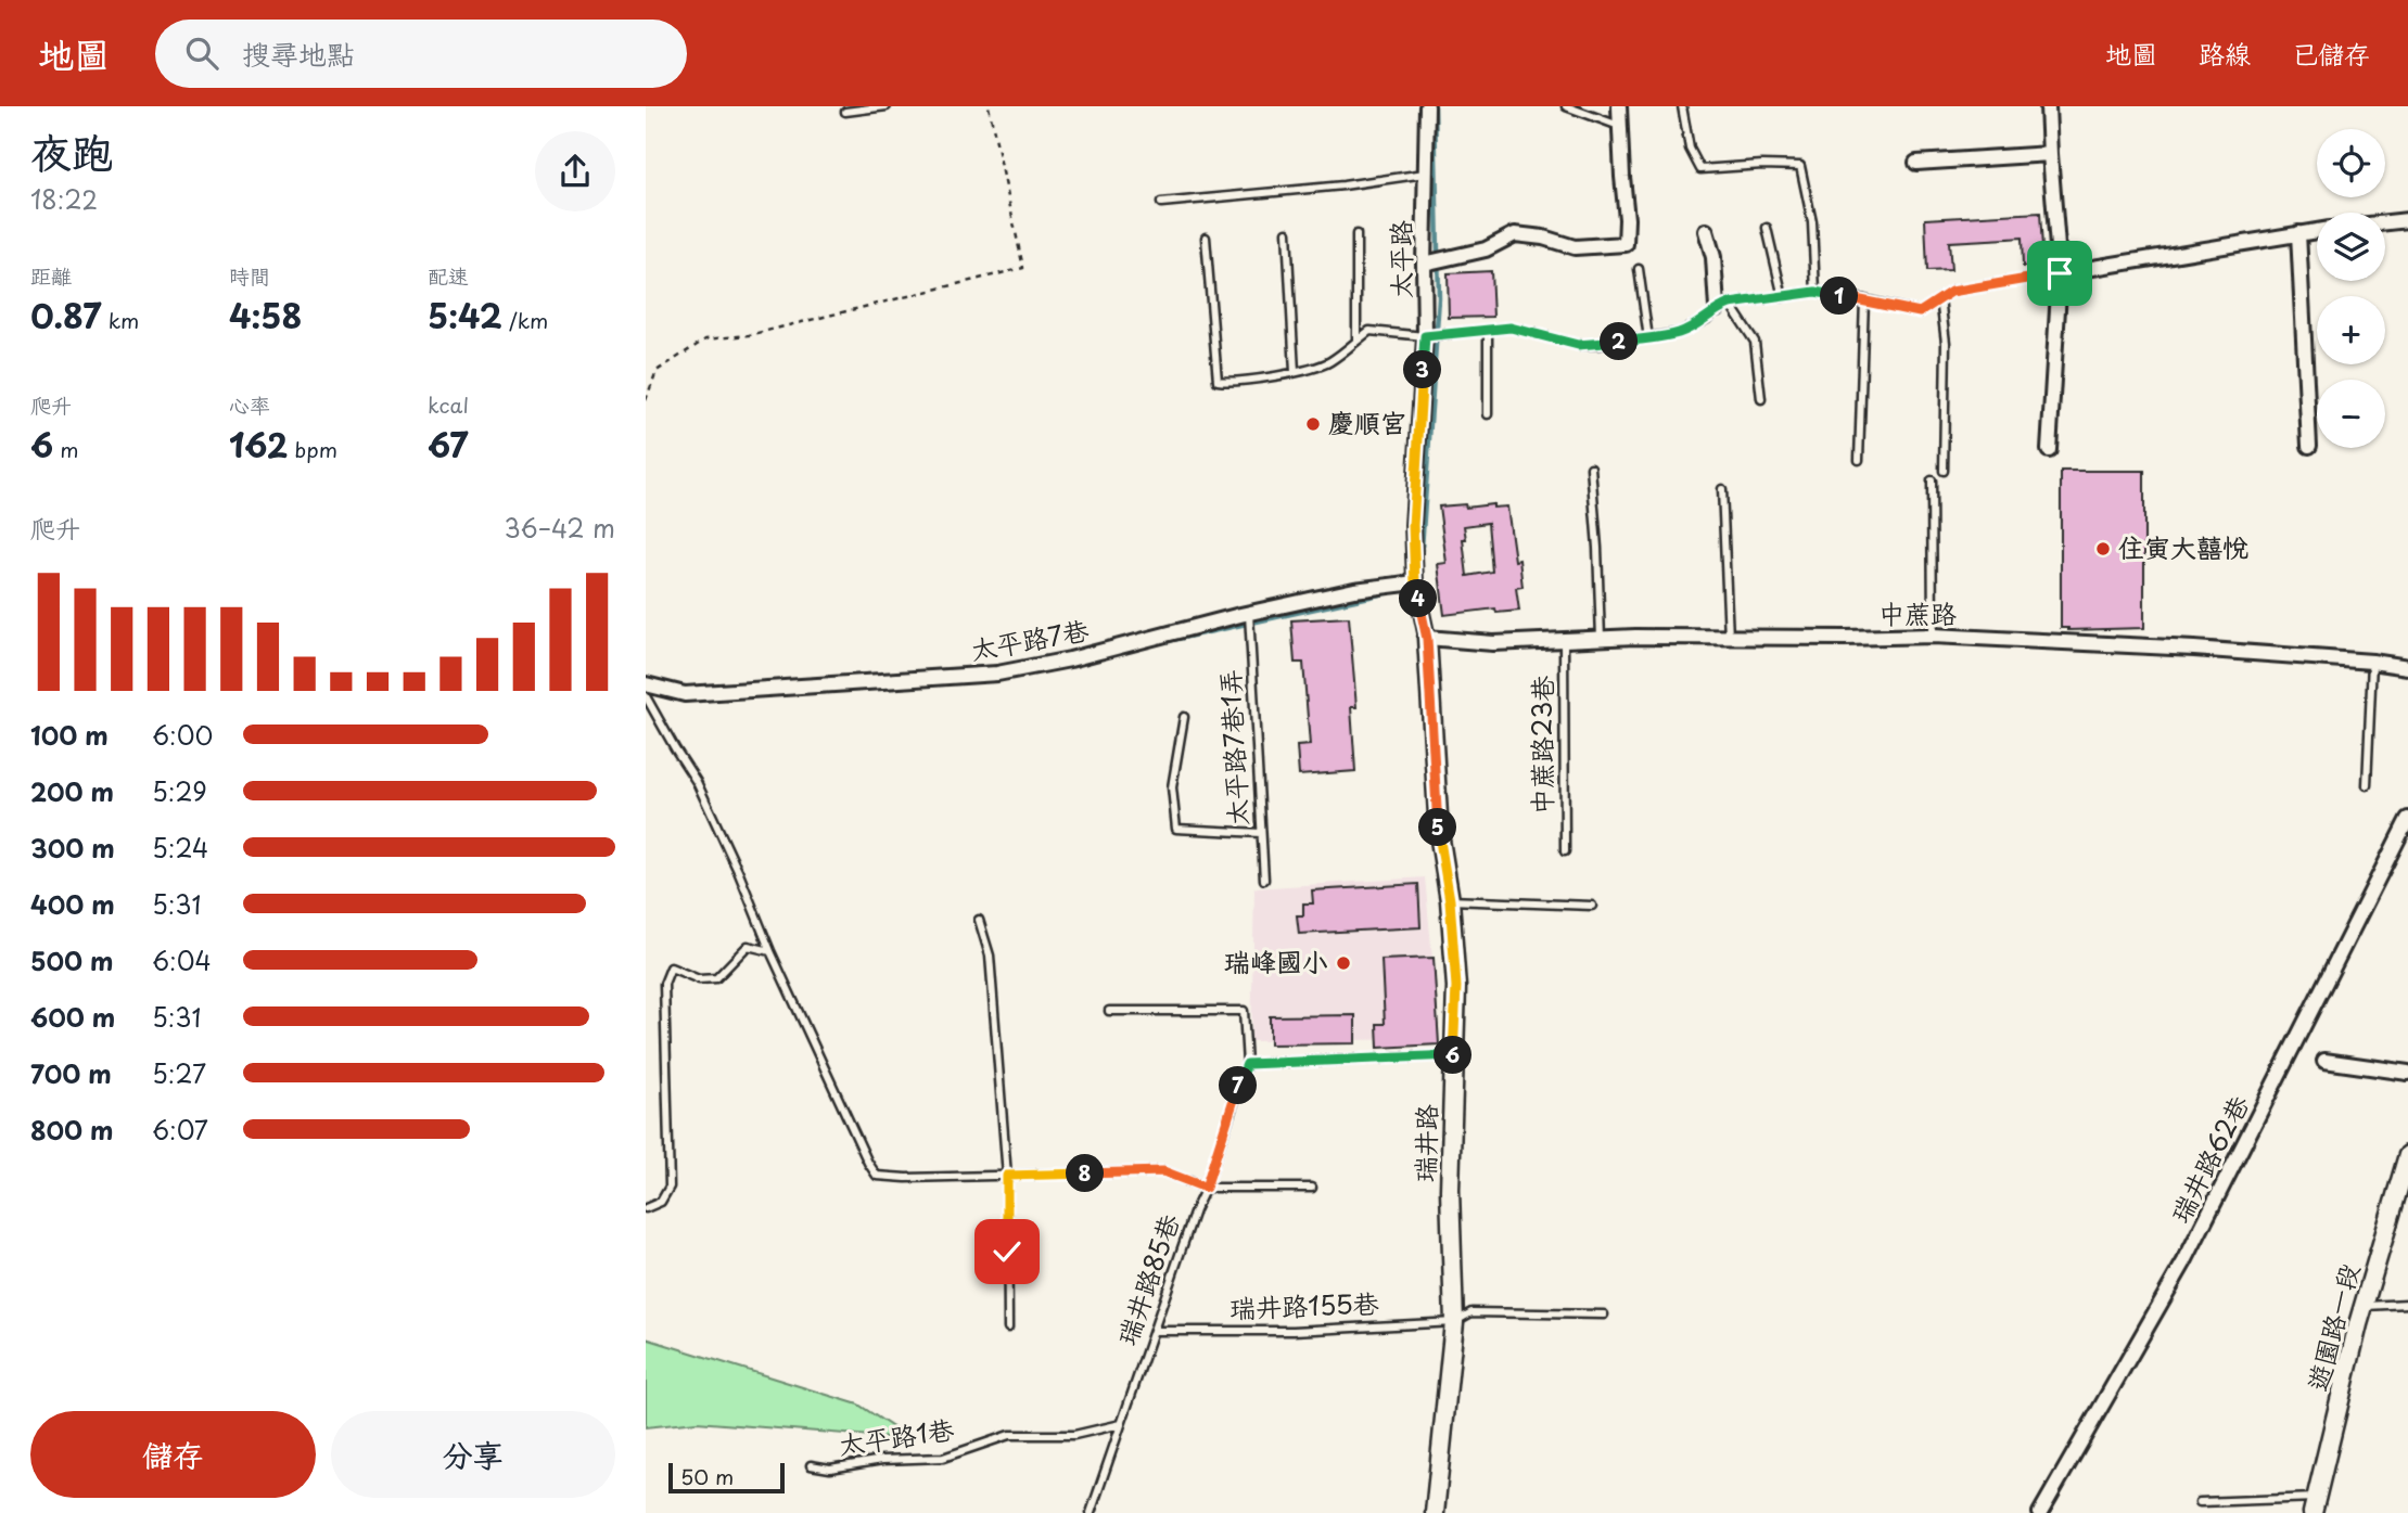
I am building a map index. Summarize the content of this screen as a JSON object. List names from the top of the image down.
{
  "streets": {
    "street": [
      "太平路",
      "中蔗路",
      "太平路7巷",
      "瑞井路",
      "瑞井路62巷",
      "遊園路一段"
    ],
    "lane": [
      "中蔗路23巷",
      "太平路7巷1弄",
      "瑞井路85巷",
      "瑞井路155巷",
      "太平路1巷"
    ]
  },
  "crossings": [
    ["太平路", "中蔗路"],
    ["太平路", "太平路7巷"],
    ["太平路", "瑞井路"],
    ["中蔗路", "中蔗路23巷"],
    ["中蔗路", "瑞井路"],
    ["太平路7巷", "太平路7巷1弄"],
    ["瑞井路", "瑞井路155巷"],
    ["瑞井路85巷", "瑞井路155巷"],
    ["瑞井路85巷", "太平路1巷"]
  ],
  "places": ["慶順宮", "住寅大囍悅", "瑞峰國小"],
  "scale_bar": "50 m",
  "page": {
    "header": "地圖",
    "search": "搜尋地點",
    "nav": ["地圖", "路線", "已儲存"],
    "heading": ["夜跑", "18:22"],
    "map_buttons": ["+", "−"],
    "stats": [
      ["距離", "0.87 km"],
      ["時間", "4:58"],
      ["配速", "5:42 /km"],
      ["爬升", "6 m"],
      ["心率", "162 bpm"],
      ["kcal", "67"]
    ],
    "pins": [
      "1",
      "2",
      "3",
      "4",
      "5",
      "6",
      "7",
      "8"
    ],
    "chart": ["爬升", "36–42 m"],
    "list": [
      {
        "name": "100 m",
        "note": "6:00"
      },
      {
        "name": "200 m",
        "note": "5:29"
      },
      {
        "name": "300 m",
        "note": "5:24"
      },
      {
        "name": "400 m",
        "note": "5:31"
      },
      {
        "name": "500 m",
        "note": "6:04"
      },
      {
        "name": "600 m",
        "note": "5:31"
      },
      {
        "name": "700 m",
        "note": "5:27"
      },
      {
        "name": "800 m",
        "note": "6:07"
      }
    ],
    "buttons": ["儲存", "分享"],
    "scale": "50 m"
  }
}
